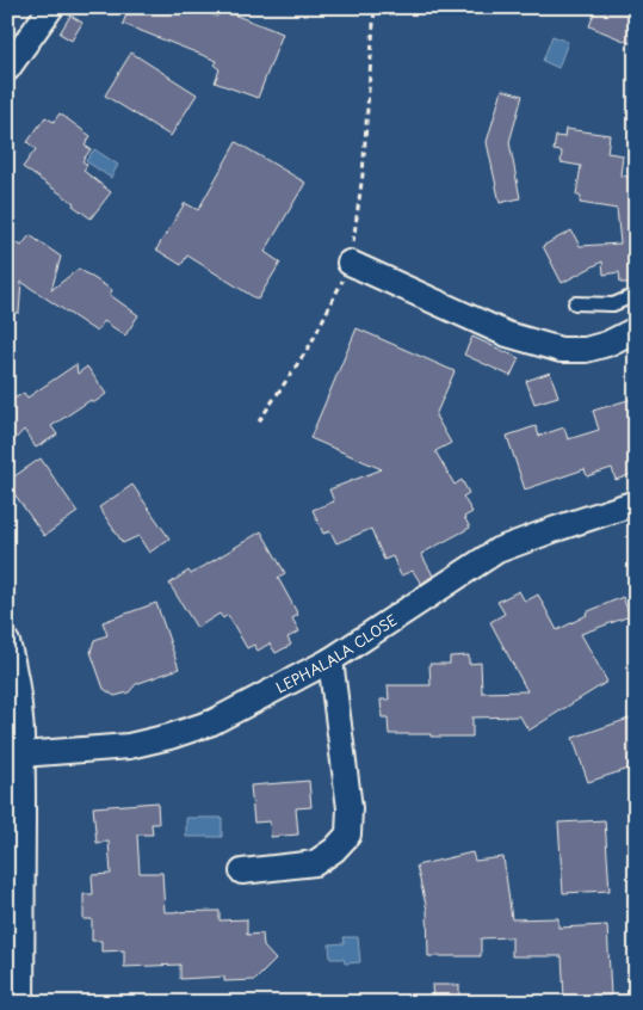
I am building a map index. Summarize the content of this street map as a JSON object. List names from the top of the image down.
{
  "streets": {
    "street": ["LEPHALALA CLOSE"]
  }
}
